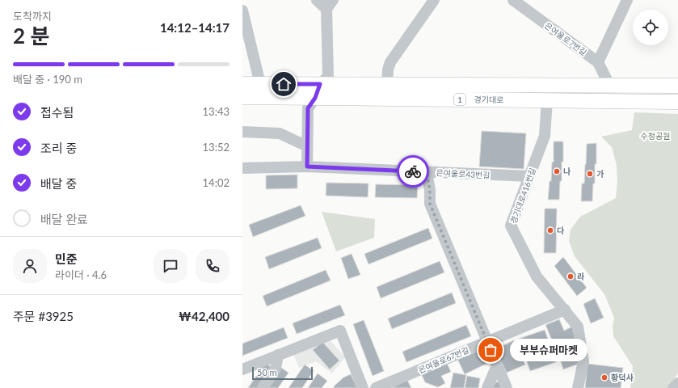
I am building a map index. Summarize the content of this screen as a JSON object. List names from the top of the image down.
{
  "streets": {
    "main road": ["1", "경기대로"],
    "street": [
      "은여울로7번길",
      "은여울로43번길",
      "경기대로416번길",
      "은여울로67번길"
    ]
  },
  "crossings": [
    ["은여울로7번길", "경기대로"],
    ["경기대로", "경기대로416번길"],
    ["은여울로43번길", "경기대로416번길"],
    ["경기대로416번길", "은여울로67번길"]
  ],
  "parks": ["수청공원"],
  "places": [
    "나",
    "가",
    "다",
    "라",
    "부부슈퍼마켓",
    "황덕사"
  ],
  "scale_bar": "50 m",
  "page": {
    "heading": ["2 분", "도착까지", "14:12–14:17"],
    "panel": [
      "민준",
      "라이더 · 4.6",
      "주문 #3925",
      "₩42,400"
    ],
    "bar": "배달 중 · 190 m",
    "list": [
      ["접수됨", "13:43"],
      ["조리 중", "13:52"],
      ["배달 중", "14:02"],
      "배달 완료"
    ],
    "bubble": "부부슈퍼마켓",
    "scale": "50 m"
  }
}
